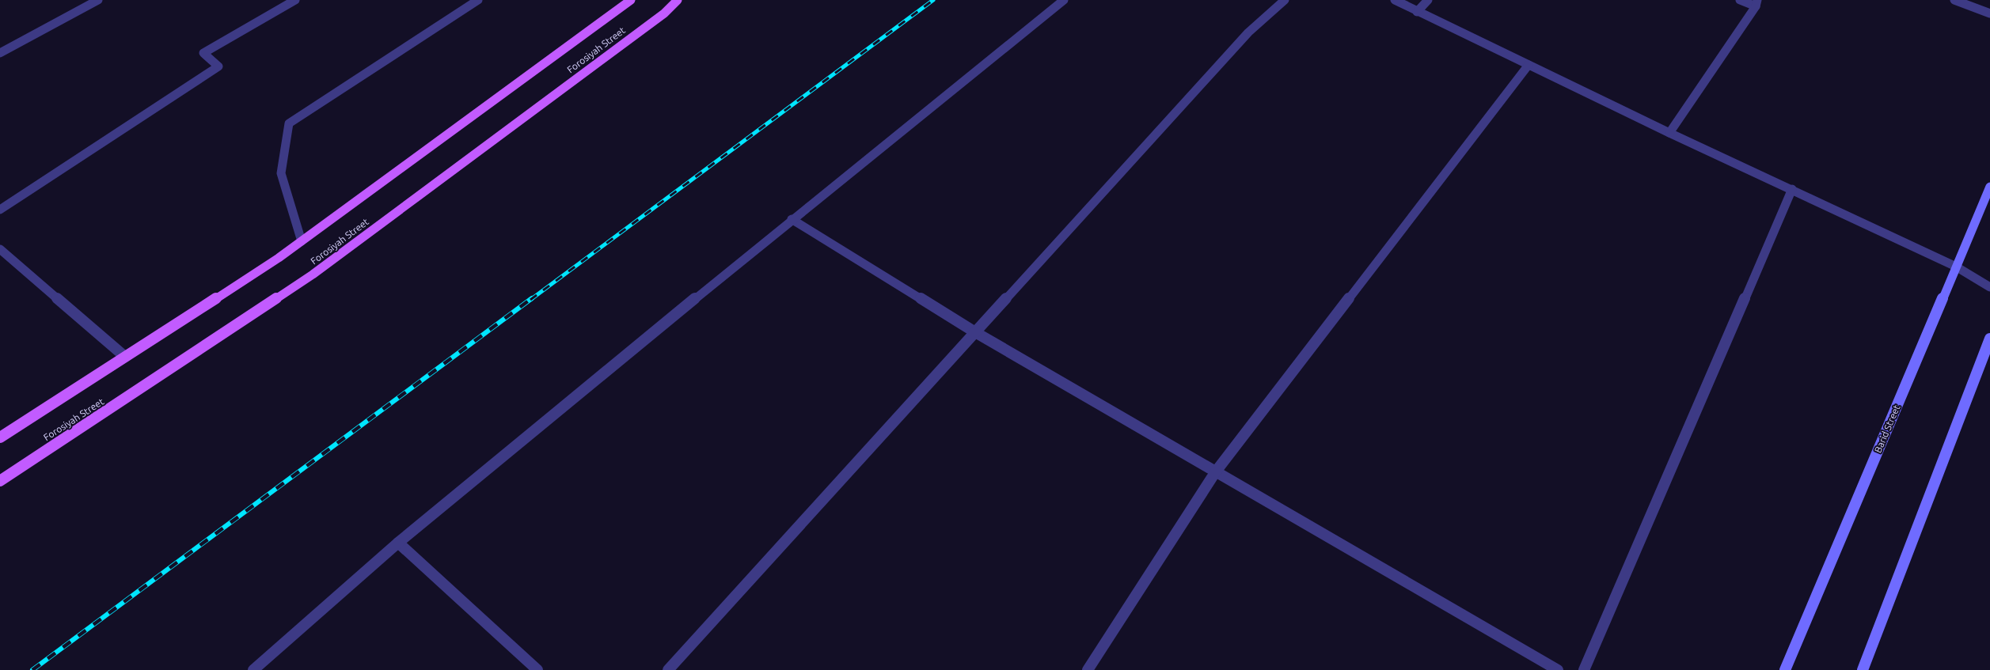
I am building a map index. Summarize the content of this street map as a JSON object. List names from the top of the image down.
{
  "streets": {
    "main road": ["Forosiyah Street", "Barid Street"]
  }
}
